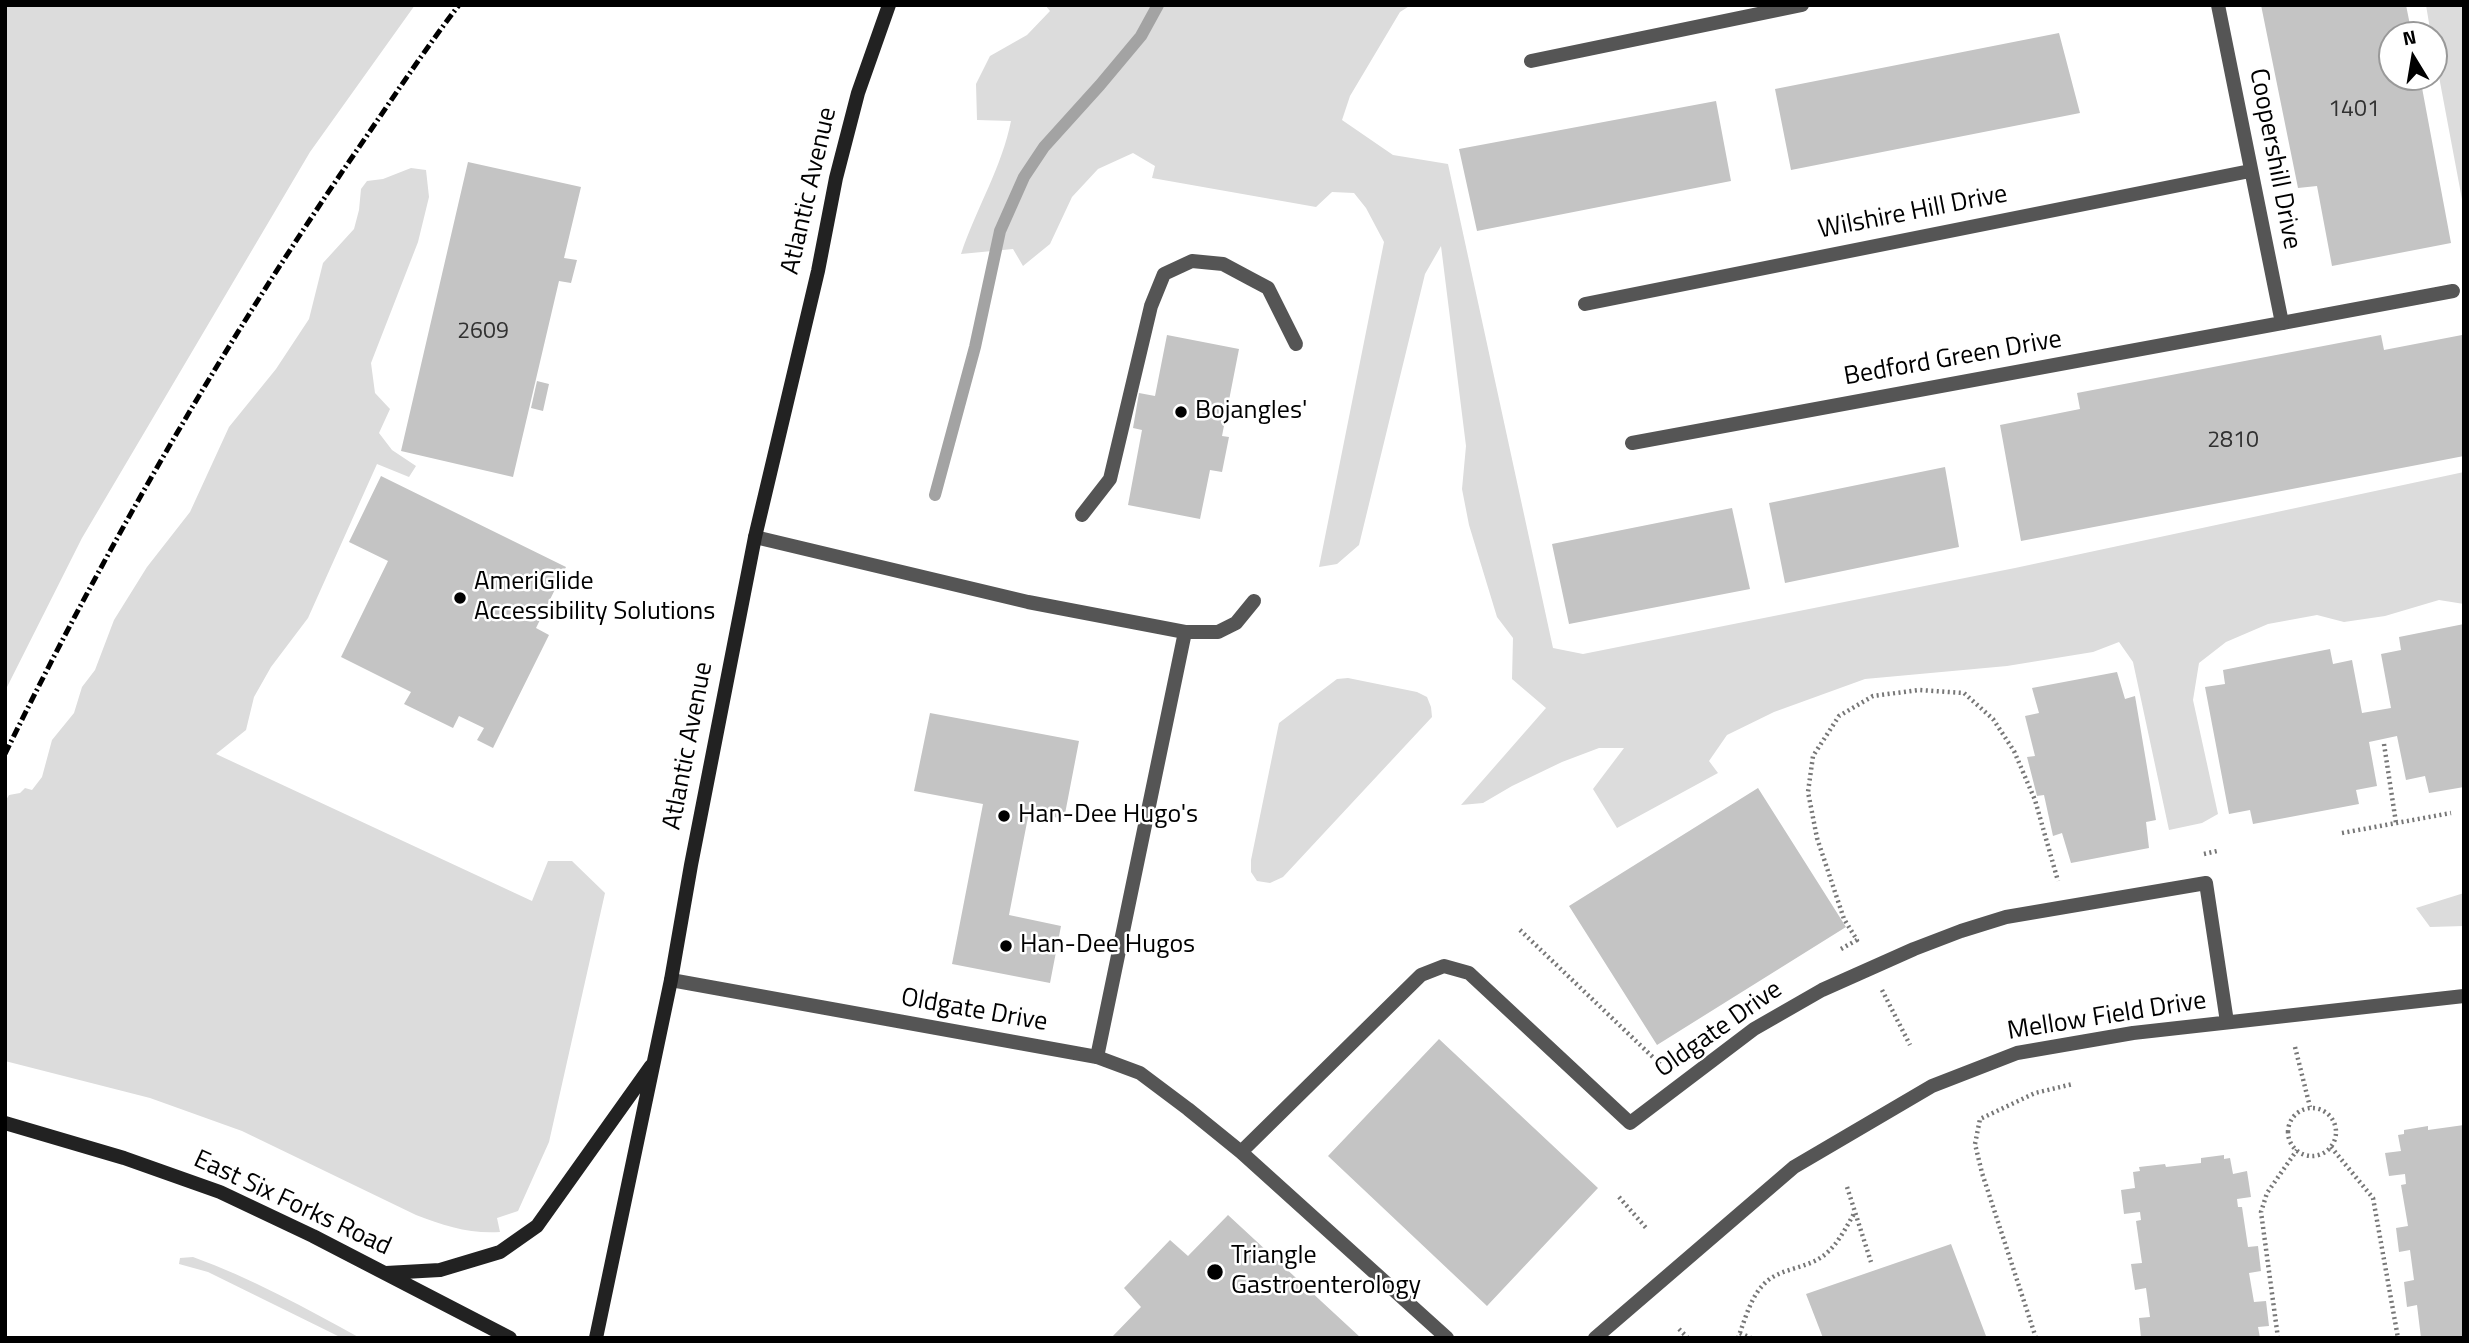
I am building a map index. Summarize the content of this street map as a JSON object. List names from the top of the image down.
{
  "streets": {
    "main road": ["Atlantic Avenue", "East Six Forks Road"],
    "street": [
      "Coopershill Drive",
      "Wilshire Hill Drive",
      "Bedford Green Drive",
      "Oldgate Drive",
      "Mellow Field Drive"
    ]
  },
  "crossings": [
    ["Coopershill Drive", "Wilshire Hill Drive"],
    ["Coopershill Drive", "Bedford Green Drive"],
    ["Atlantic Avenue", "Oldgate Drive"],
    ["Oldgate Drive", "Mellow Field Drive"]
  ],
  "places": [
    "Bojangles'",
    "AmeriGlide Accessibility Solutions",
    "Han-Dee Hugo's",
    "Han-Dee Hugos",
    "Triangle Gastroenterology"
  ],
  "house_numbers": ["1401", "2609", "2810"],
  "north": "top"
}
